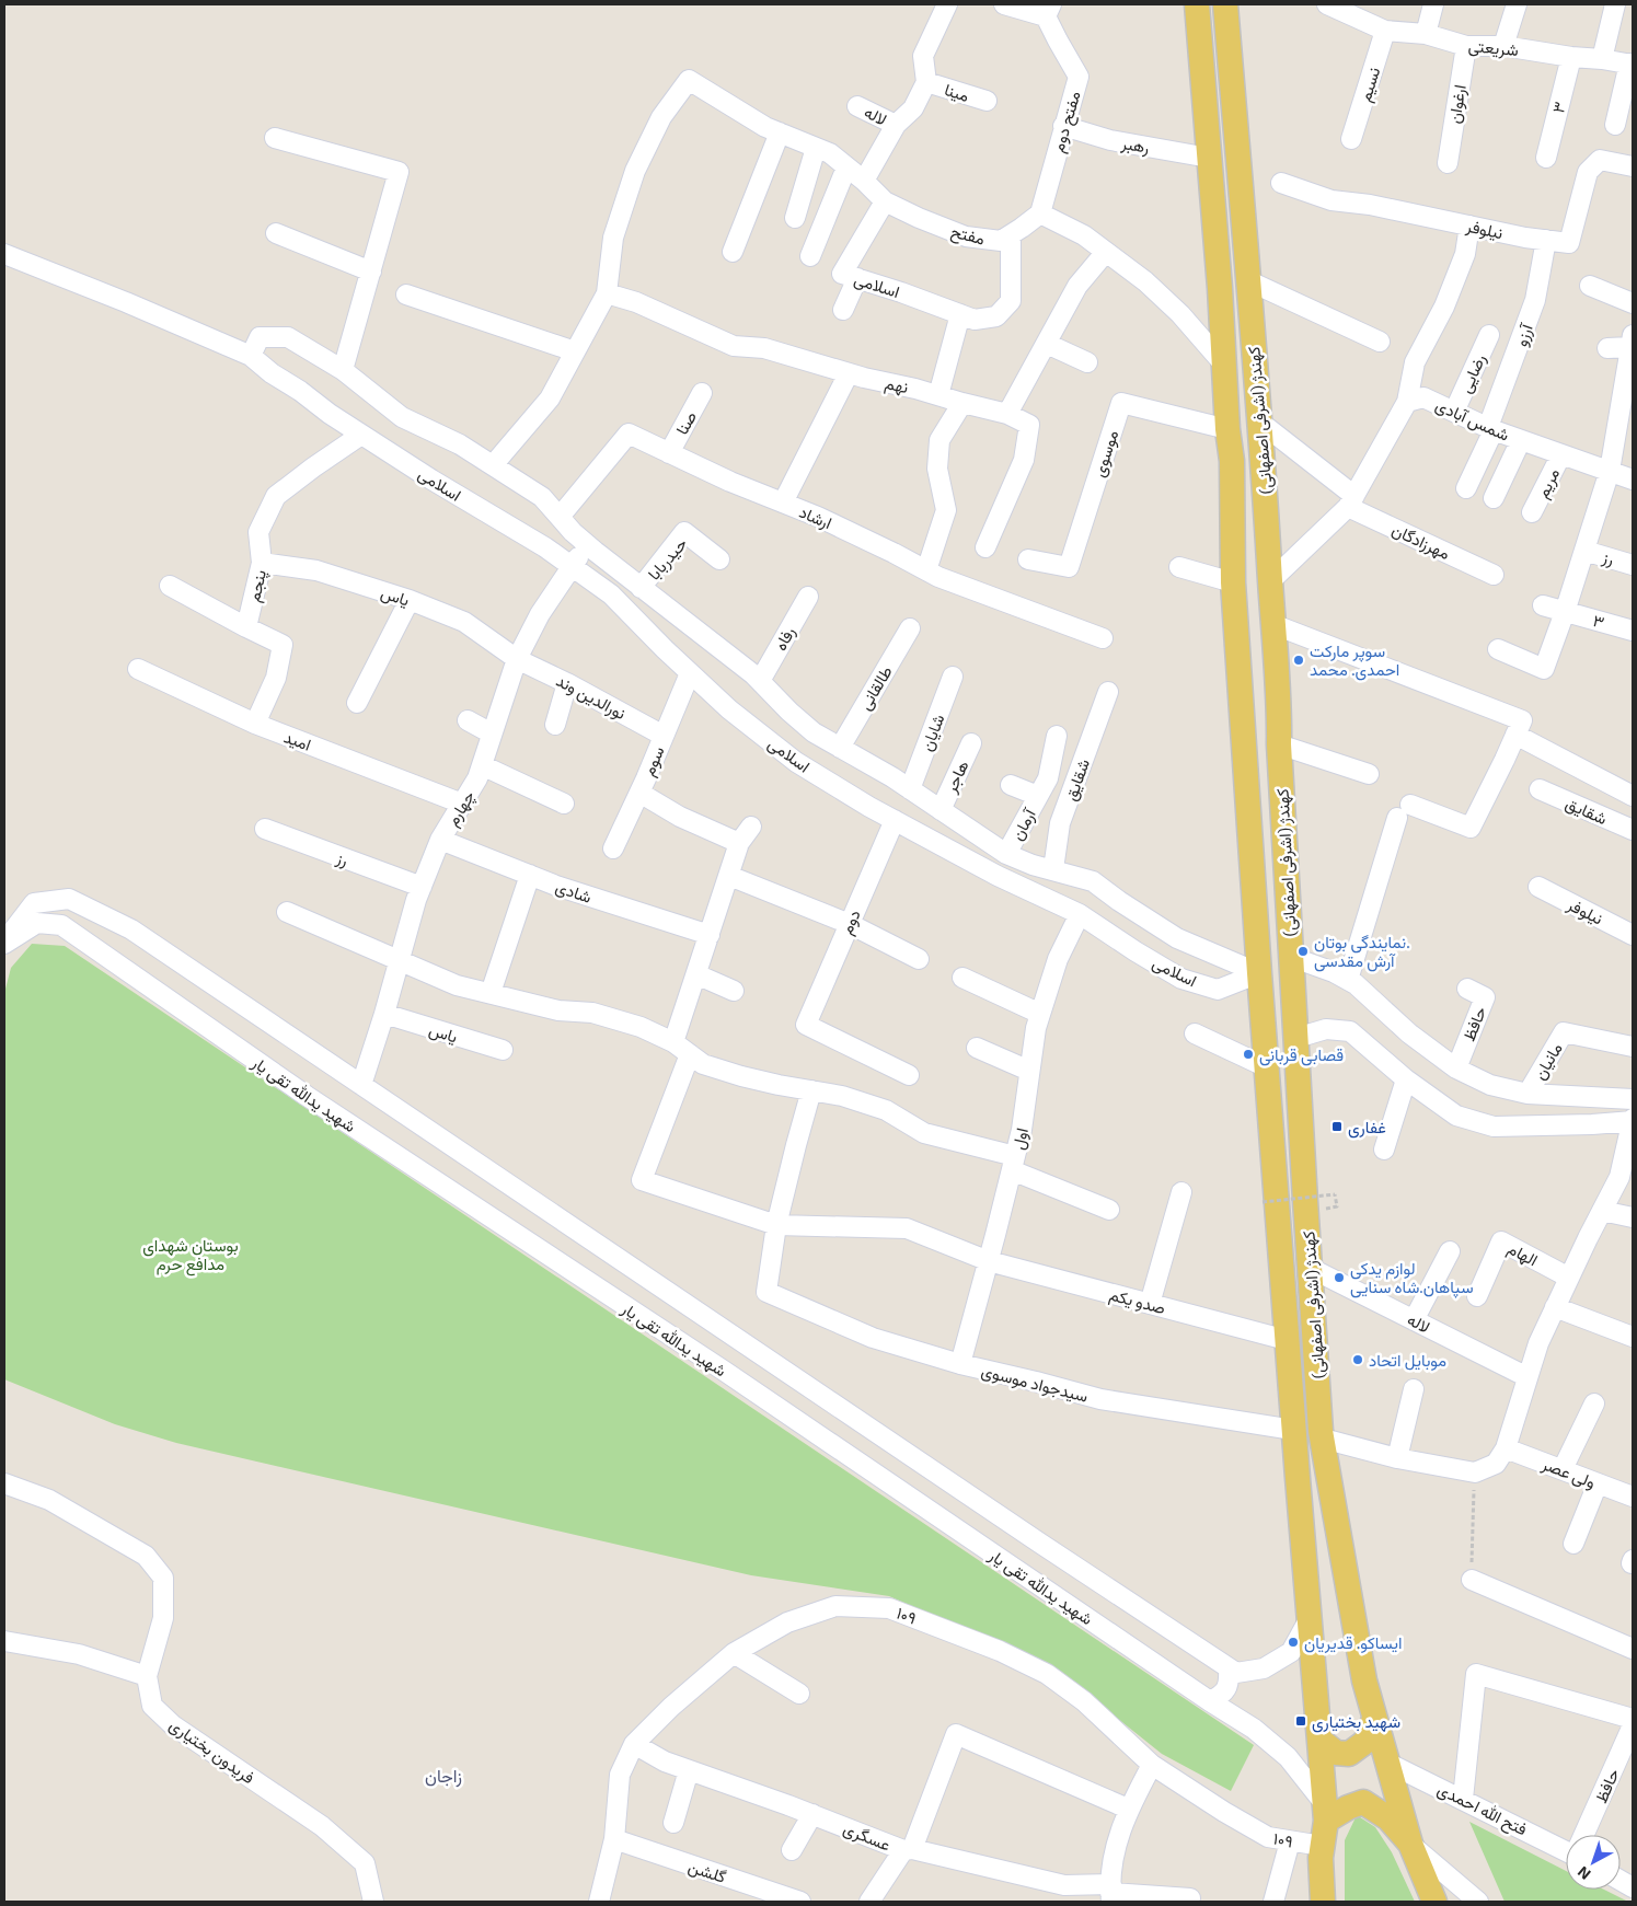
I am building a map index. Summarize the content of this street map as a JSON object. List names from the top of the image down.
{
  "streets": {
    "main road": ["کهندژ (اشرفی اصفهانی)"],
    "street": [
      "شریعتی",
      "نسیم",
      "مینا",
      "ارغوان",
      "۳",
      "لاله",
      "مفتح دوم",
      "رهبر",
      "نیلوفر",
      "مفتح",
      "اسلامی",
      "آرزو",
      "رضایی",
      "نهم",
      "شمس آبادی",
      "صنا",
      "موسوی",
      "مریم",
      "ارشاد",
      "مهرزادگان",
      "رز",
      "حیدربابا",
      "پنجم",
      "یاس",
      "رفاه",
      "طالقانی",
      "نورالدین وند",
      "شایان",
      "امید",
      "سوم",
      "هاجر",
      "شقایق",
      "چهارم",
      "آرمان",
      "شادی",
      "دوم",
      "حافظ",
      "مانیان",
      "شهید یدالله تقی یار",
      "اول",
      "الهام",
      "صدو یکم",
      "سیدجواد موسوی",
      "ولی عصر",
      "۱۰۹",
      "فریدون بختیاری",
      "فتح الله احمدی",
      "عسگری",
      "گلشن"
    ]
  },
  "crossings": [
    ["شریعتی", "نسیم"],
    ["شریعتی", "ارغوان"],
    ["شریعتی", "۳"],
    ["لاله", "کهندژ (اشرفی اصفهانی)"],
    ["مفتح دوم", "رهبر"],
    ["مفتح دوم", "مفتح"],
    ["رهبر", "کهندژ (اشرفی اصفهانی)"],
    ["نیلوفر", "آرزو"],
    ["مفتح", "اسلامی"],
    ["مفتح", "نهم"],
    ["اسلامی", "کهندژ (اشرفی اصفهانی)"],
    ["اسلامی", "ارشاد"],
    ["اسلامی", "حیدربابا"],
    ["اسلامی", "پنجم"],
    ["اسلامی", "رفاه"],
    ["اسلامی", "طالقانی"],
    ["اسلامی", "شایان"],
    ["اسلامی", "سوم"],
    ["اسلامی", "هاجر"],
    ["اسلامی", "شقایق"],
    ["اسلامی", "چهارم"],
    ["اسلامی", "آرمان"],
    ["اسلامی", "دوم"],
    ["اسلامی", "اول"],
    ["آرزو", "شمس آبادی"],
    ["رضایی", "شمس آبادی"],
    ["شمس آبادی", "مریم"],
    ["کهندژ (اشرفی اصفهانی)", "موسوی"],
    ["کهندژ (اشرفی اصفهانی)", "شهید یدالله تقی یار"],
    ["کهندژ (اشرفی اصفهانی)", "صدو یکم"],
    ["کهندژ (اشرفی اصفهانی)", "سیدجواد موسوی"],
    ["کهندژ (اشرفی اصفهانی)", "۱۰۹"],
    ["کهندژ (اشرفی اصفهانی)", "فتح الله احمدی"],
    ["صنا", "ارشاد"],
    ["رز", "چهارم"],
    ["پنجم", "یاس"],
    ["یاس", "نورالدین وند"],
    ["یاس", "چهارم"],
    ["نورالدین وند", "سوم"],
    ["نورالدین وند", "چهارم"],
    ["امید", "چهارم"],
    ["چهارم", "شادی"],
    ["چهارم", "شهید یدالله تقی یار"],
    ["اول", "صدو یکم"],
    ["اول", "سیدجواد موسوی"],
    ["صدو یکم", "سیدجواد موسوی"],
    ["۱۰۹", "عسگری"],
    ["۱۰۹", "گلشن"]
  ],
  "districts": ["زاجان"],
  "parks": ["بوستان شهدای مدافع حرم"],
  "places": {
    "other": [
      "سوپر مارکت احمدی. محمد",
      "نمایندگی بوتان. آرش مقدسی",
      "قصابی قربانی",
      "لوازم یدکی سپاهان.شاه سنایی",
      "موبایل اتحاد",
      "ایساکو. قدیریان"
    ],
    "transit": ["غفاری", "شهید بختیاری"]
  },
  "north": "bottom left"
}
